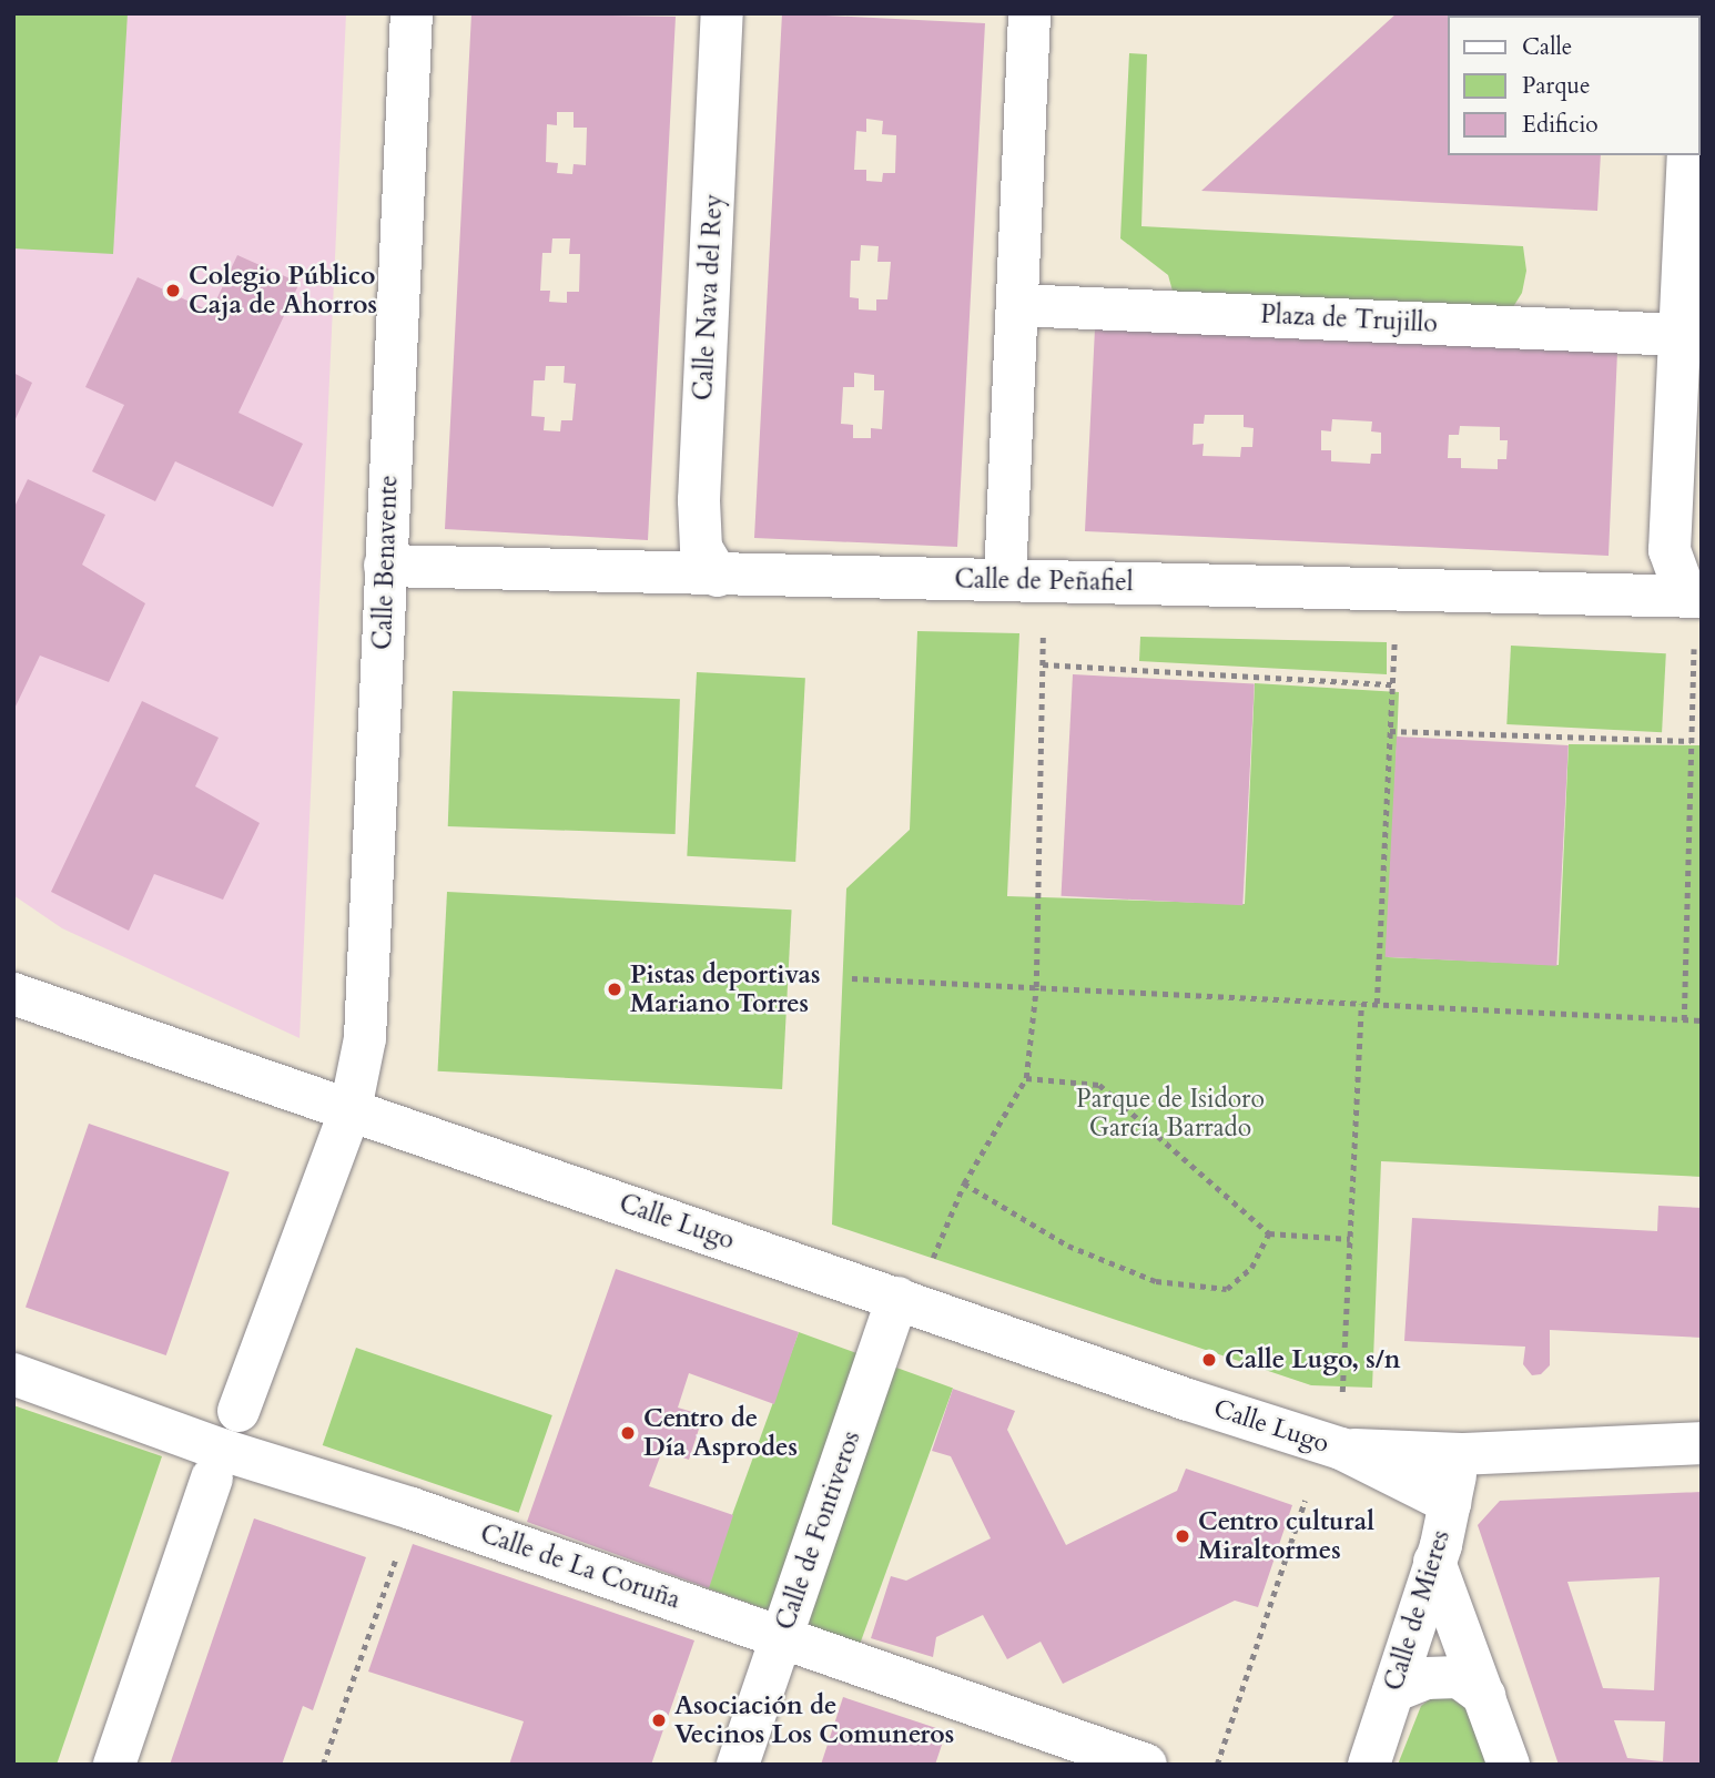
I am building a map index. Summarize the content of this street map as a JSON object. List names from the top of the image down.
{
  "streets": {
    "street": [
      "Calle Nava del Rey",
      "Plaza de Trujillo",
      "Calle Benavente",
      "Calle de Peñafiel",
      "Calle Lugo",
      "Calle de Fontiveros",
      "Calle de La Coruña",
      "Calle de Mieres"
    ]
  },
  "crossings": [
    ["Calle Nava del Rey", "Calle de Peñafiel"],
    ["Calle Benavente", "Calle de Peñafiel"],
    ["Calle Benavente", "Calle Lugo"],
    ["Calle Lugo", "Calle de Fontiveros"],
    ["Calle Lugo", "Calle de Mieres"],
    ["Calle de Fontiveros", "Calle de La Coruña"]
  ],
  "parks": ["Parque de Isidoro García Barrado"],
  "places": [
    "Colegio Público Caja de Ahorros",
    "Pistas deportivas Mariano Torres",
    "Calle Lugo, s/n",
    "Centro de Día Asprodes",
    "Centro cultural Miraltormes",
    "Asociación de Vecinos Los Comuneros"
  ],
  "legend": ["Calle", "Parque", "Edificio"]
}
